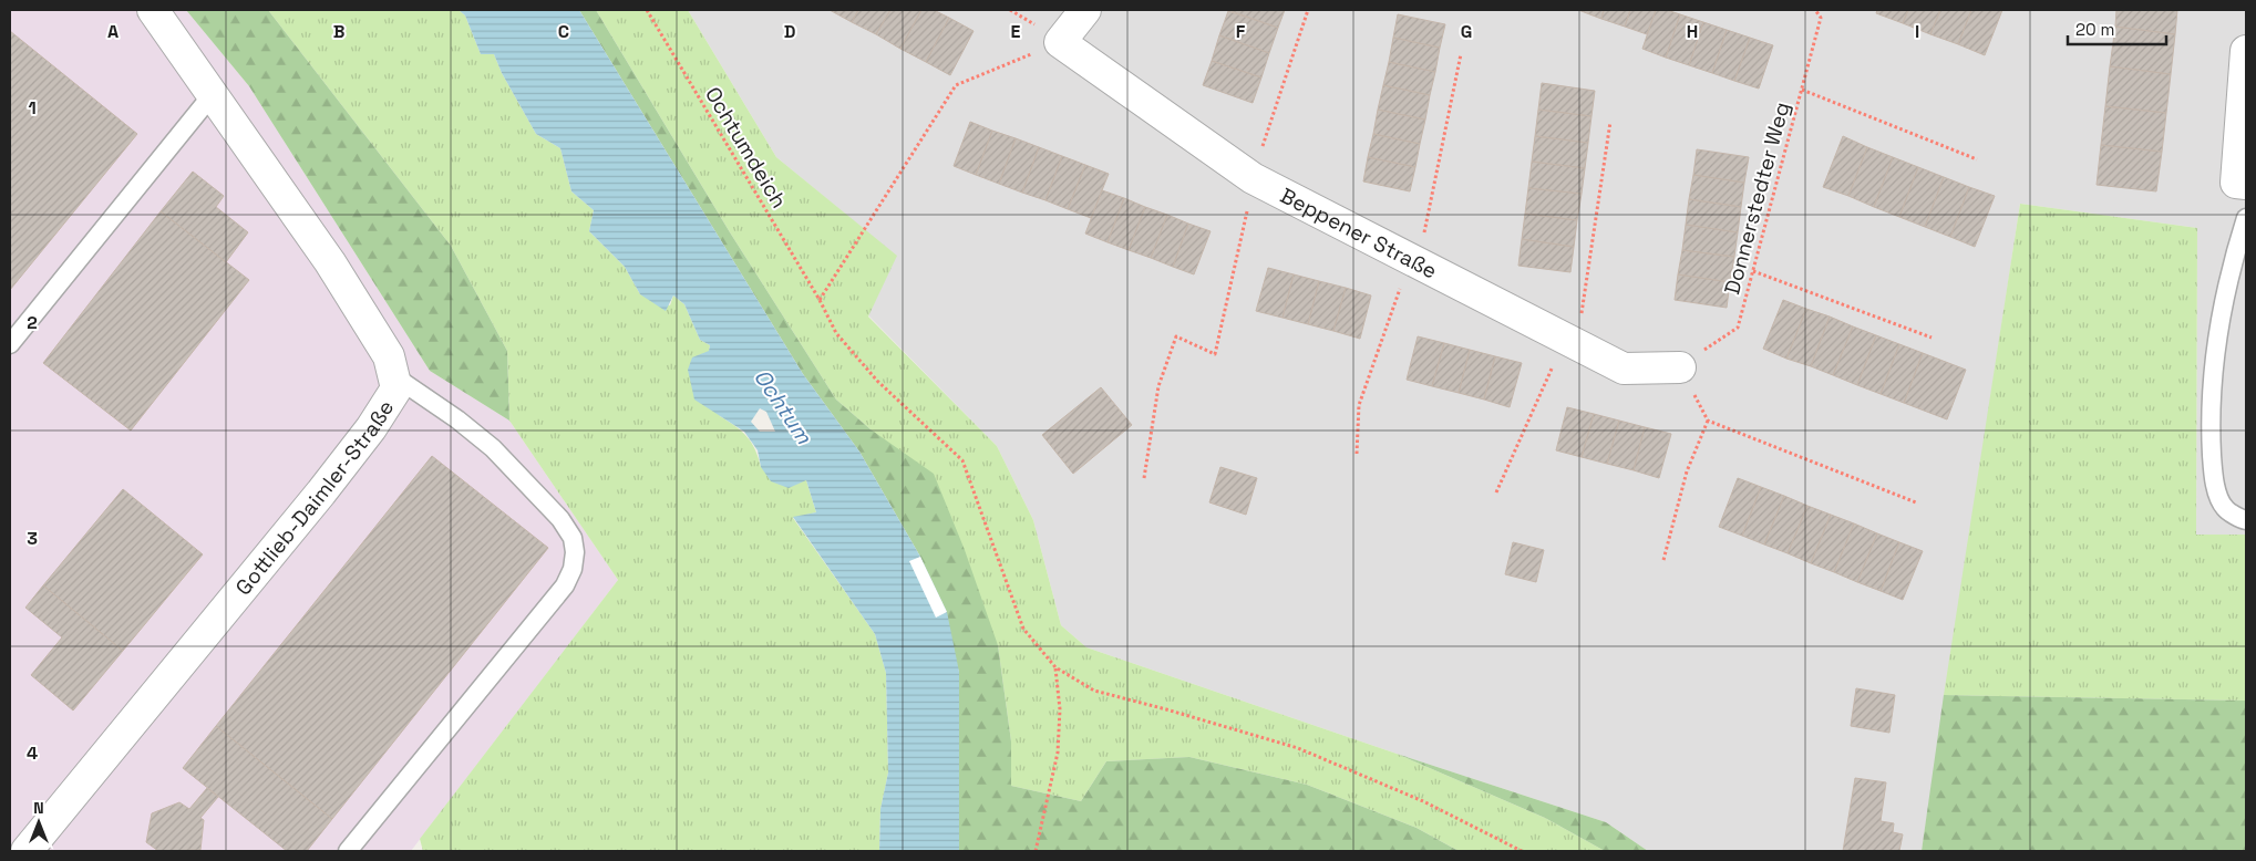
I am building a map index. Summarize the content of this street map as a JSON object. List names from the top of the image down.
{
  "streets": {
    "street": ["Beppener Straße", "Gottlieb-Daimler-Straße"],
    "path": ["Ochtumdeich", "Donnerstedter Weg"]
  },
  "crossings": [
    ["Donnerstedter Weg", "Beppener Straße"]
  ],
  "water": ["Ochtum"],
  "scale_bar": "20 m",
  "north": "top",
  "grid": {
    "columns": [
      "A",
      "B",
      "C",
      "D",
      "E",
      "F",
      "G",
      "H",
      "I"
    ],
    "rows": [
      "1",
      "2",
      "3",
      "4"
    ]
  }
}
